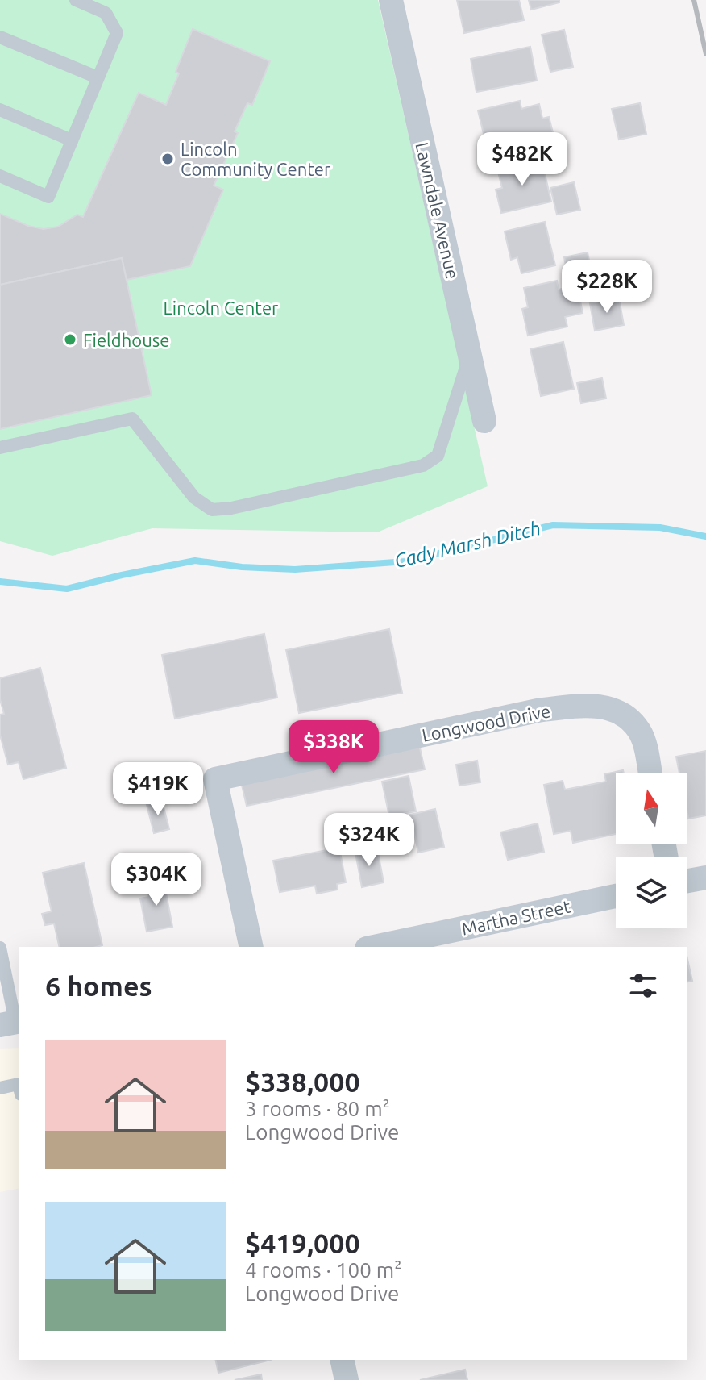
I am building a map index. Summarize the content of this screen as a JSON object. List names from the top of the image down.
{
  "streets": {
    "street": ["Lawndale Avenue", "Longwood Drive", "Martha Street"]
  },
  "water": ["Cady Marsh Ditch"],
  "parks": ["Lincoln Center"],
  "places": ["Lincoln Community Center", "Fieldhouse"],
  "north": "top",
  "page": {
    "price": [
      "$482K",
      "$228K",
      "$338K",
      "$419K",
      "$324K",
      "$304K"
    ],
    "heading": "6 homes",
    "list": [
      {
        "name": "$338,000",
        "note": "3 rooms · 80 m² · Longwood Drive"
      },
      {
        "name": "$419,000",
        "note": "4 rooms · 100 m² · Longwood Drive"
      }
    ]
  }
}
